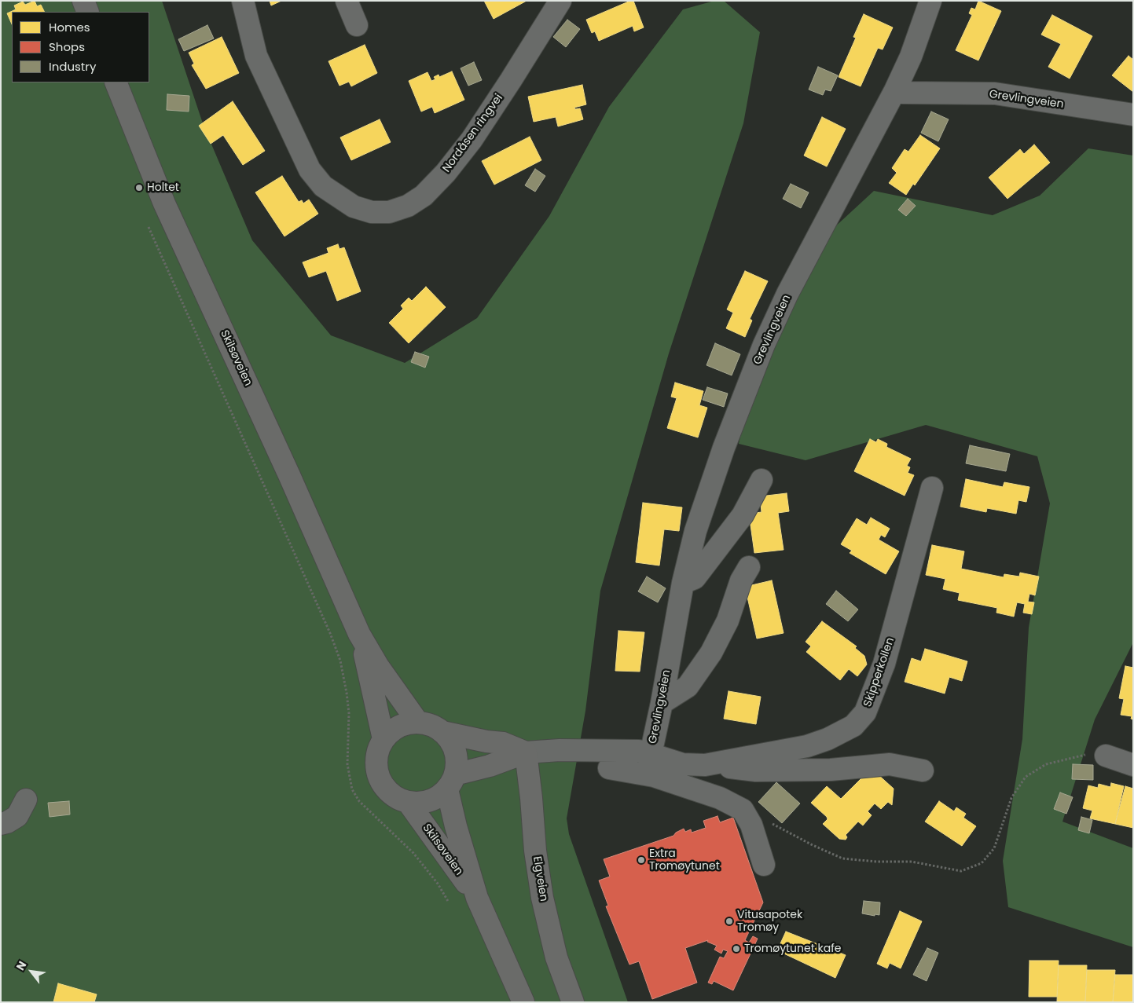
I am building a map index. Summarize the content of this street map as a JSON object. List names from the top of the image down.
{
  "streets": {
    "main road": ["Skilsøveien", "Elgveien"],
    "street": ["Grevlingveien", "Nordåsen ringvei", "Skipperkollen"]
  },
  "crossings": [
    ["Grevlingveien", "Skipperkollen"],
    ["Grevlingveien", "Elgveien"]
  ],
  "places": [
    "Holtet",
    "Extra Tromøytunet",
    "Vitusapotek Tromøy",
    "Tromøytunet kafe"
  ],
  "legend": ["Homes", "Shops", "Industry"],
  "north": "top left"
}
